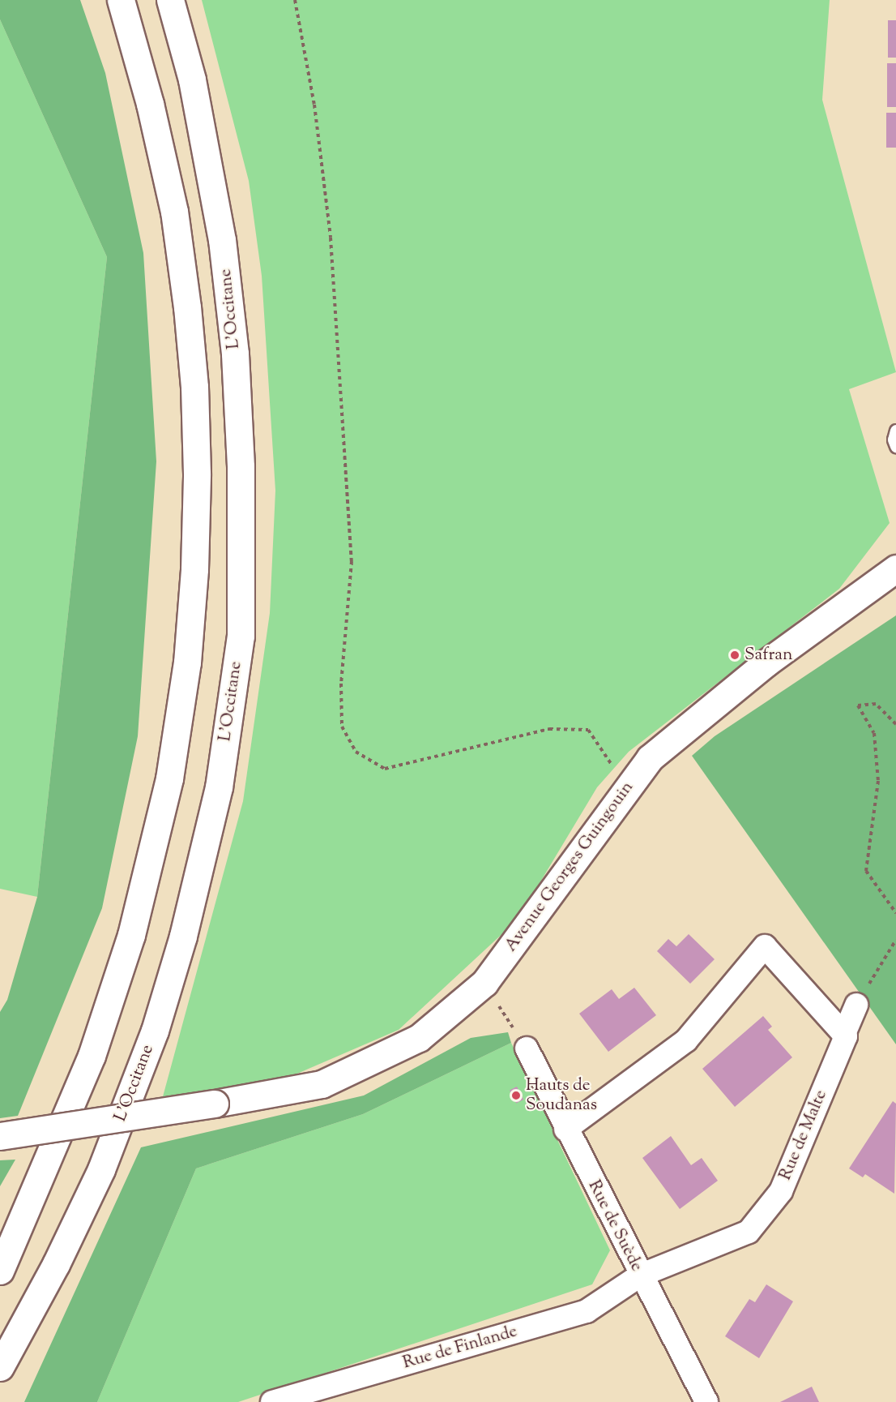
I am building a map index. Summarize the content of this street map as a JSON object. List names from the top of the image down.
{
  "streets": {
    "main road": ["L'Occitane", "Avenue Georges Guingouin"],
    "street": ["Rue de Malte", "Rue de Suède", "Rue de Finlande"]
  },
  "crossings": [
    ["Rue de Malte", "Rue de Suède"],
    ["Rue de Malte", "Rue de Finlande"],
    ["Rue de Suède", "Rue de Finlande"]
  ],
  "places": ["Safran", "Hauts de Soudanas"]
}
